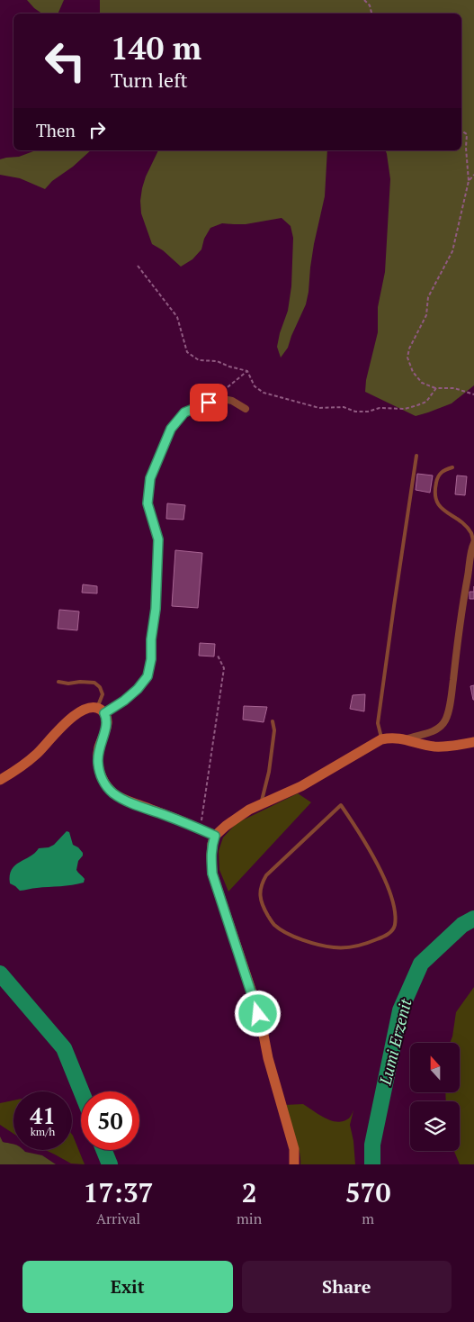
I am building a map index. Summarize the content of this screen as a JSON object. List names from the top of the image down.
{
  "water": ["Lumi Erzenit"],
  "north": "top",
  "page": {
    "turn": ["140 m", "Turn left"],
    "then": "Then",
    "speed": "41 km/h",
    "limit": "50",
    "eta": [
      "17:37",
      "Arrival",
      "2",
      "min",
      "570",
      "m"
    ],
    "buttons": ["Exit", "Share"]
  }
}
